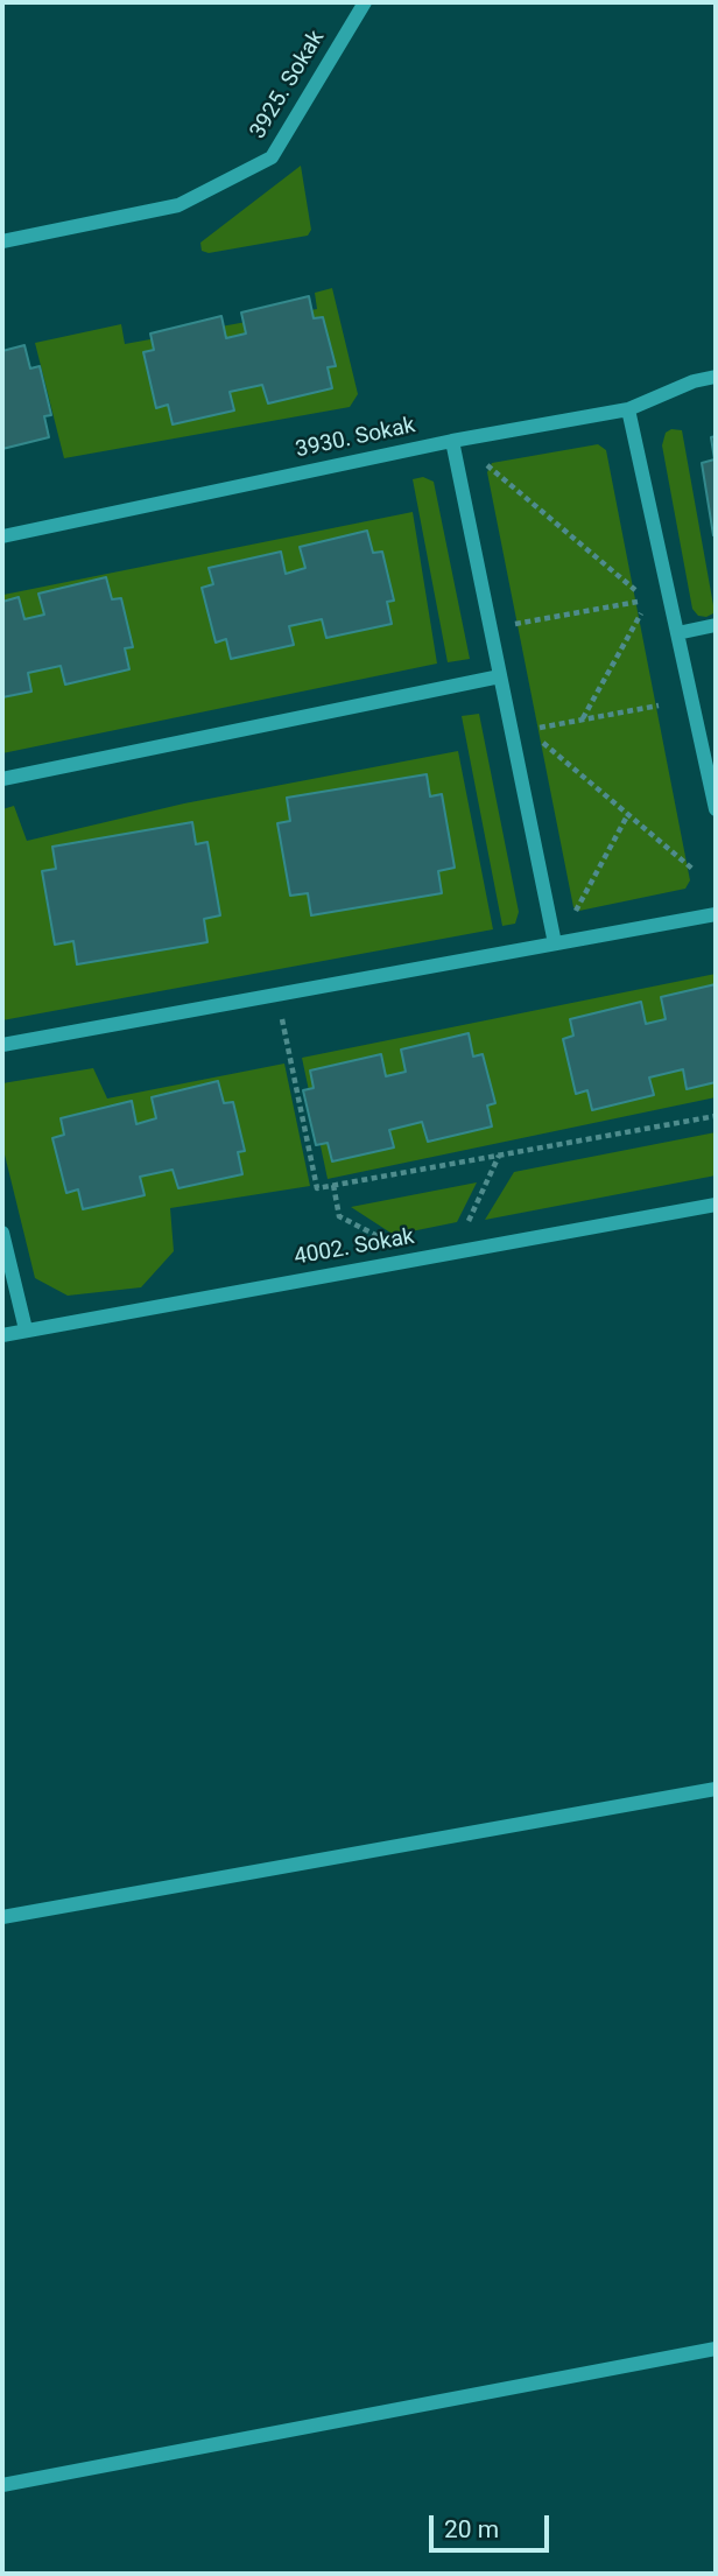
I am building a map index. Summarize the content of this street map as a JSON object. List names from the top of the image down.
{
  "streets": {
    "street": ["3925. Sokak", "3930. Sokak", "4002. Sokak"]
  },
  "scale_bar": "20 m"
}
